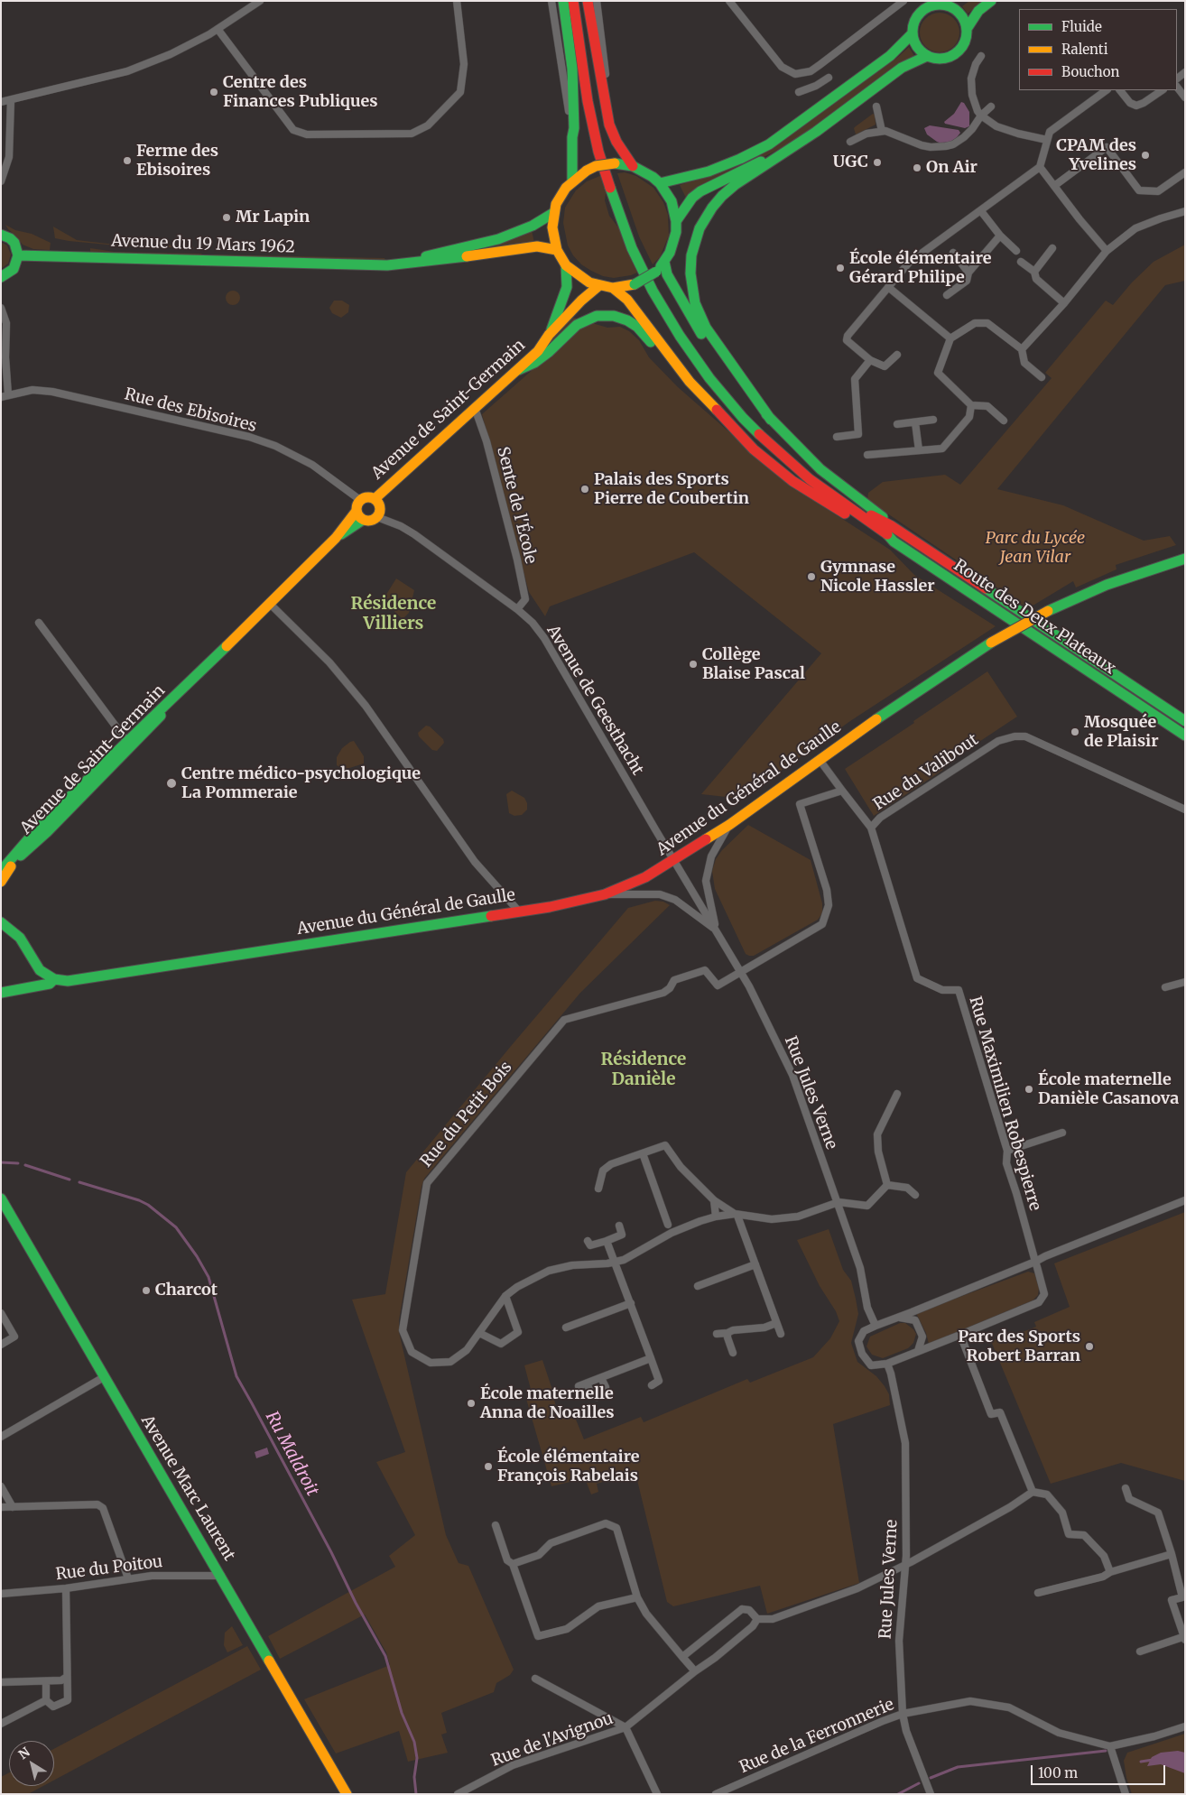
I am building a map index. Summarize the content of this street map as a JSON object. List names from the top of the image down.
{
  "streets": {
    "main road": [
      "Avenue du 19 Mars 1962",
      "Avenue de Saint-Germain",
      "Route des Deux Plateaux",
      "Avenue du Général de Gaulle",
      "Avenue Marc Laurent"
    ],
    "street": [
      "Rue des Ebisoires",
      "Sente de l'École",
      "Avenue de Geesthacht",
      "Rue du Valibout",
      "Rue Jules Verne",
      "Rue Maximilien Robespierre",
      "Rue du Petit Bois",
      "Rue du Poitou",
      "Rue de la Ferronnerie",
      "Rue de l'Avignou"
    ]
  },
  "crossings": [
    ["Avenue du 19 Mars 1962", "Avenue de Saint-Germain"],
    ["Avenue de Saint-Germain", "Rue des Ebisoires"],
    ["Avenue de Saint-Germain", "Sente de l'École"],
    ["Avenue de Saint-Germain", "Avenue de Geesthacht"],
    ["Rue des Ebisoires", "Avenue de Geesthacht"],
    ["Sente de l'École", "Avenue de Geesthacht"],
    ["Avenue de Geesthacht", "Avenue du Général de Gaulle"],
    ["Avenue de Geesthacht", "Rue Jules Verne"],
    ["Rue du Valibout", "Avenue du Général de Gaulle"],
    ["Rue du Valibout", "Rue Maximilien Robespierre"],
    ["Avenue du Général de Gaulle", "Rue Jules Verne"],
    ["Rue Jules Verne", "Rue Maximilien Robespierre"],
    ["Rue Jules Verne", "Rue du Petit Bois"],
    ["Rue Jules Verne", "Rue de la Ferronnerie"],
    ["Avenue Marc Laurent", "Rue du Poitou"]
  ],
  "districts": ["Résidence Villiers", "Résidence Danièle"],
  "water": ["Ru Maldroit"],
  "parks": ["Parc du Lycée Jean Vilar"],
  "places": [
    "Centre des Finances Publiques",
    "CPAM des Yvelines",
    "Ferme des Ebisoires",
    "UGC",
    "On Air",
    "Mr Lapin",
    "École élémentaire Gérard Philipe",
    "Palais des Sports Pierre de Coubertin",
    "Gymnase Nicole Hassler",
    "Collège Blaise Pascal",
    "Mosquée de Plaisir",
    "Centre médico-psychologique La Pommeraie",
    "École maternelle Danièle Casanova",
    "Charcot",
    "Parc des Sports Robert Barran",
    "École maternelle Anna de Noailles",
    "École élémentaire François Rabelais"
  ],
  "legend": ["Fluide", "Ralenti", "Bouchon"],
  "scale_bar": "100 m",
  "north": "top left"
}
